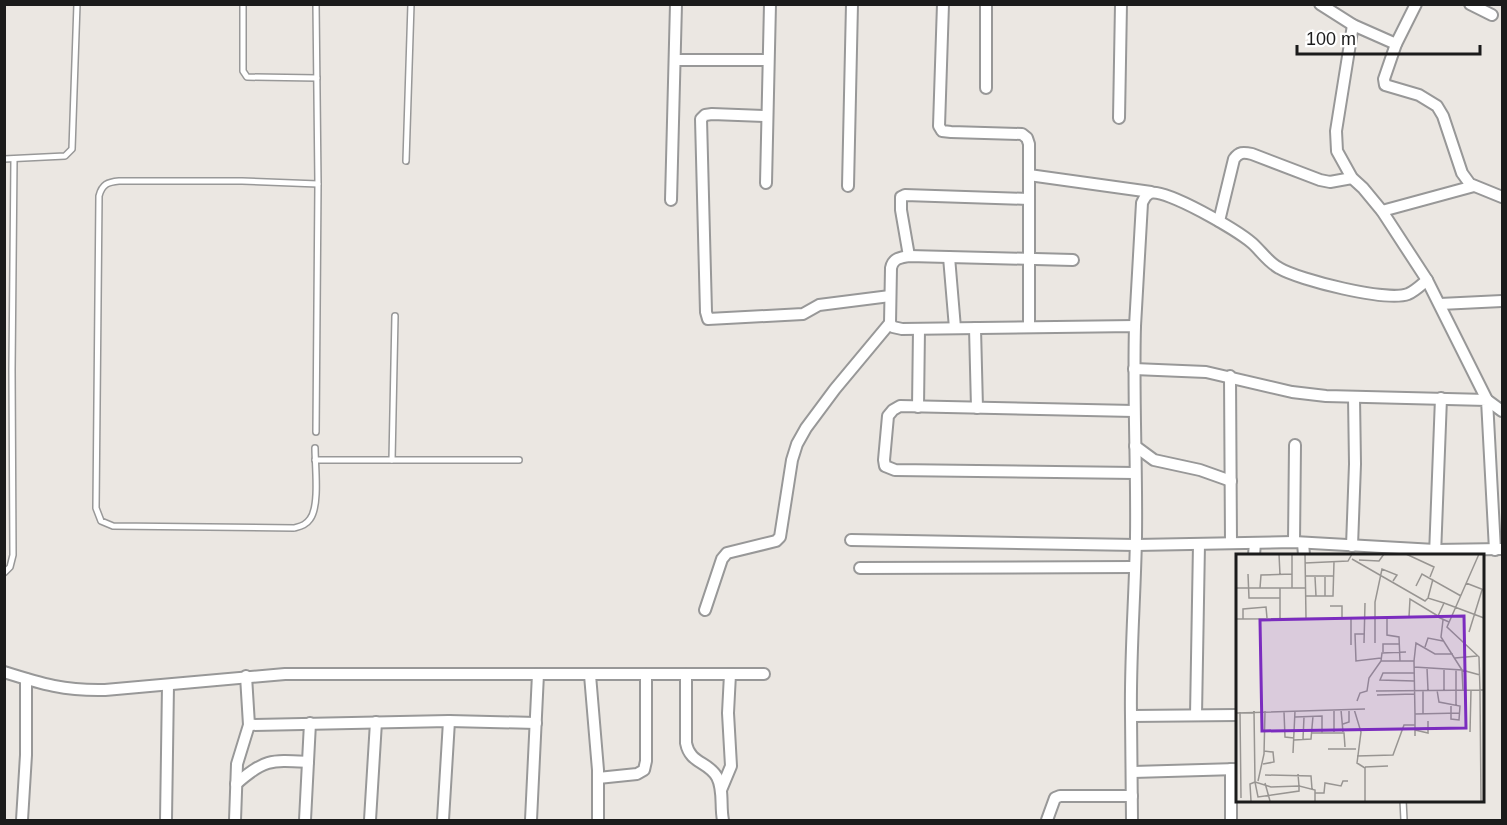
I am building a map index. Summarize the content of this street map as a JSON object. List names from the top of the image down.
{
  "scale_bar": "100 m"
}
